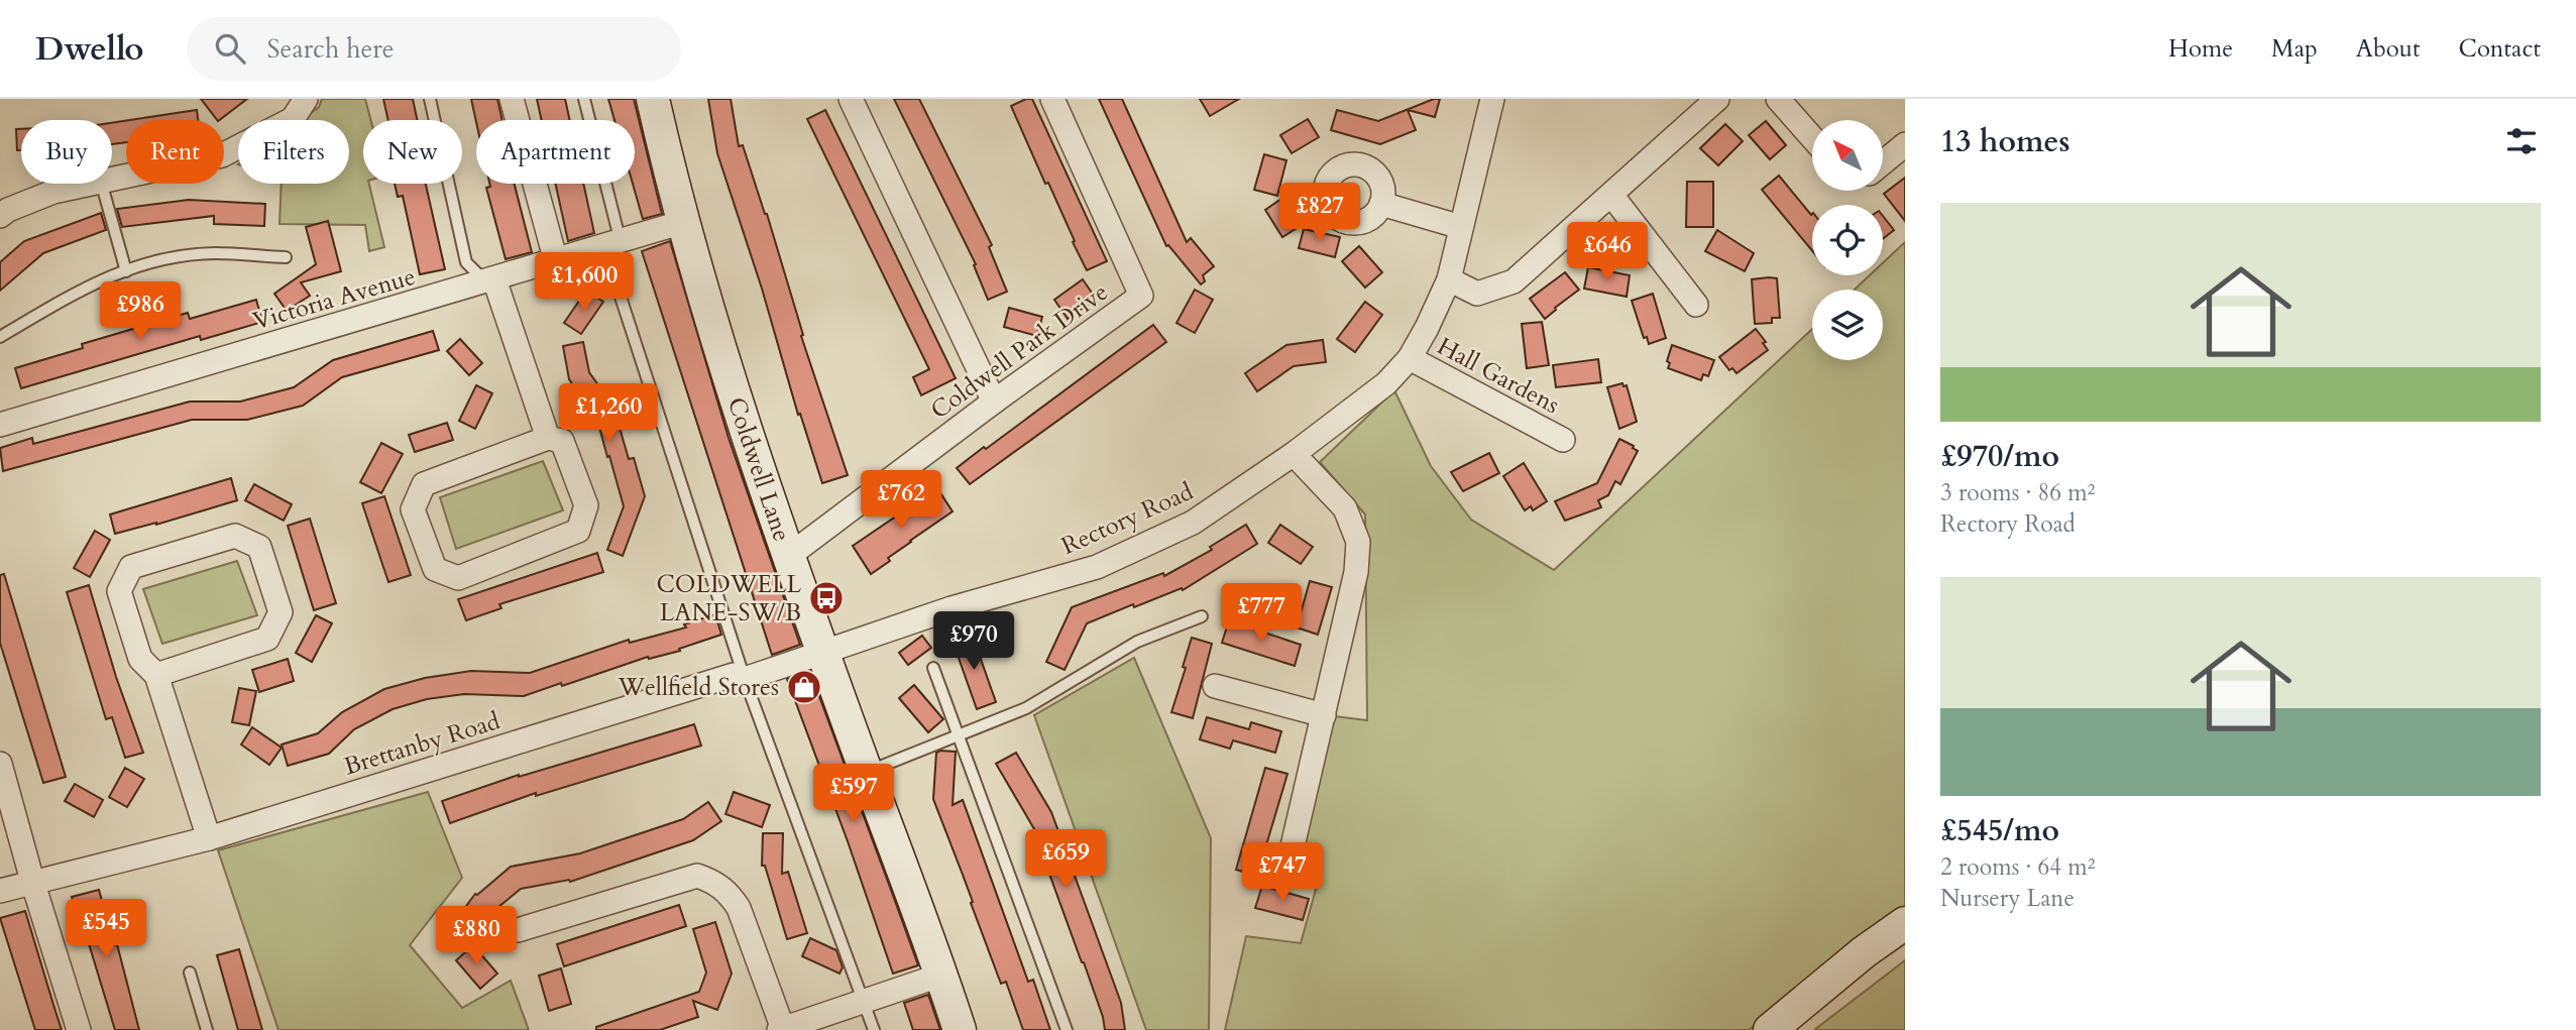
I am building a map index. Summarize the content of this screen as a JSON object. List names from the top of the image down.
{
  "streets": {
    "street": [
      "Victoria Avenue",
      "Coldwell Park Drive",
      "Hall Gardens",
      "Coldwell Lane",
      "Rectory Road",
      "Brettanby Road"
    ]
  },
  "crossings": [
    ["Victoria Avenue", "Coldwell Lane"],
    ["Coldwell Park Drive", "Coldwell Lane"],
    ["Hall Gardens", "Rectory Road"],
    ["Coldwell Lane", "Rectory Road"],
    ["Coldwell Lane", "Brettanby Road"],
    ["Rectory Road", "Brettanby Road"]
  ],
  "places": {
    "bus stop": ["COLDWELL LANE-SW/B"],
    "shop": ["Wellfield Stores"]
  },
  "north": "top left",
  "page": {
    "header": "Dwello",
    "search": "Search here",
    "nav": [
      "Home",
      "Map",
      "About",
      "Contact"
    ],
    "heading": "13 homes",
    "chip": [
      "Buy",
      "Rent",
      "Filters",
      "New",
      "Apartment"
    ],
    "price": [
      "£827",
      "£646",
      "£1,600",
      "£986",
      "£1,260",
      "£762",
      "£777",
      "£970",
      "£597",
      "£659",
      "£747",
      "£545",
      "£880"
    ],
    "list": [
      {
        "name": "£970/mo",
        "note": "3 rooms · 86 m² · Rectory Road"
      },
      {
        "name": "£545/mo",
        "note": "2 rooms · 64 m² · Nursery Lane"
      }
    ]
  }
}
